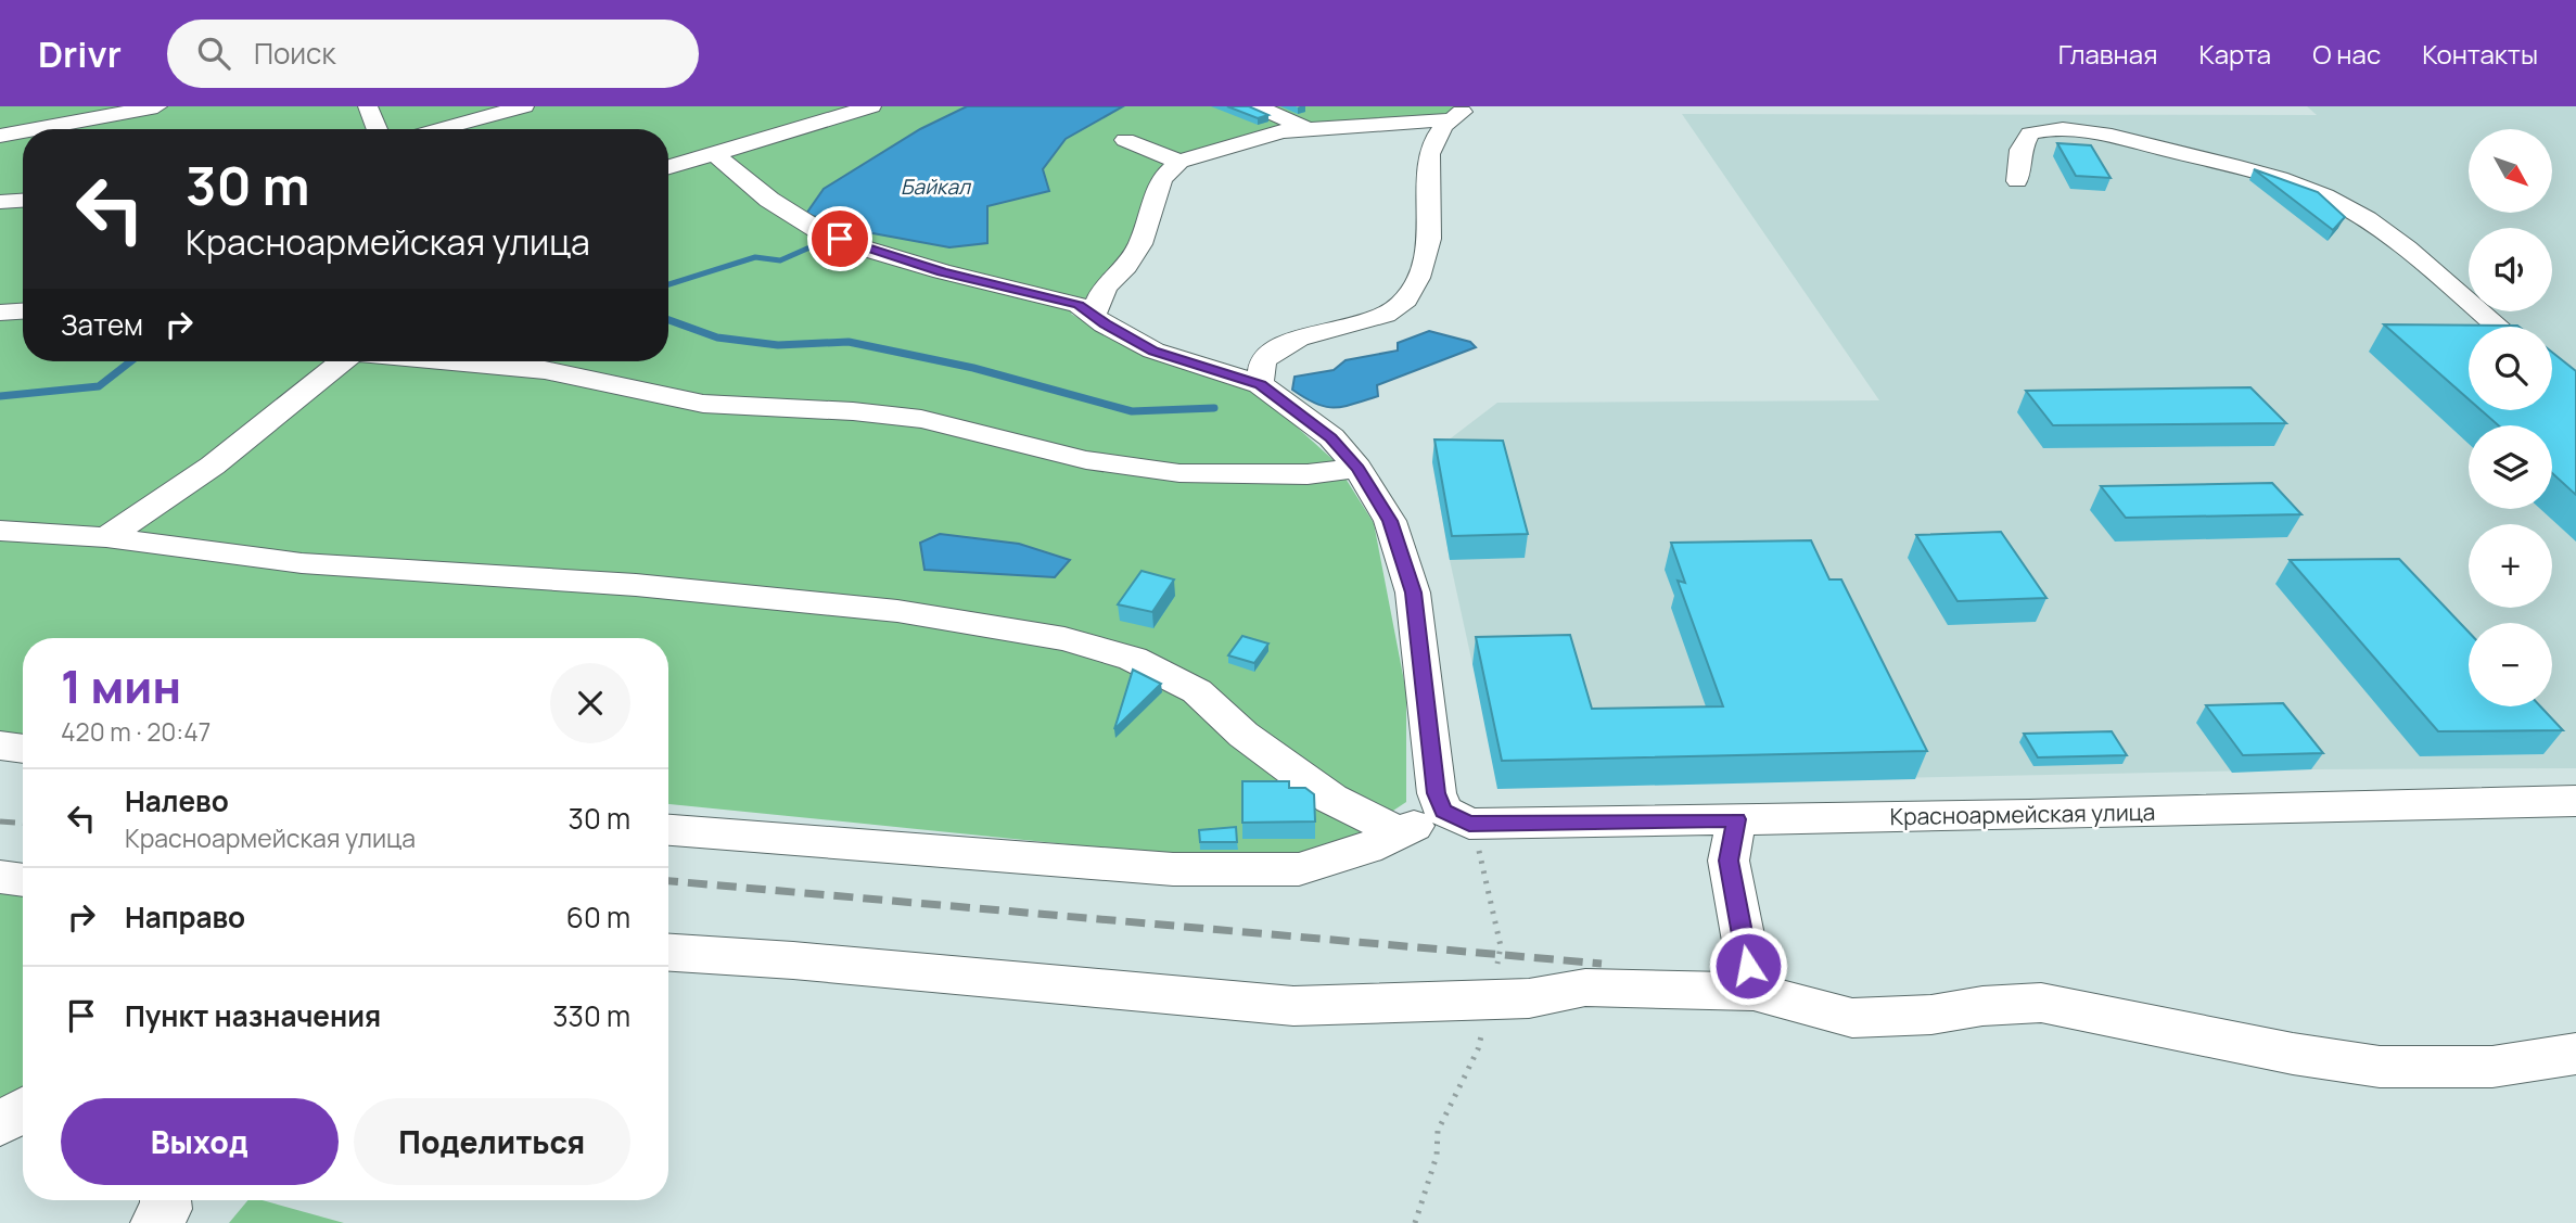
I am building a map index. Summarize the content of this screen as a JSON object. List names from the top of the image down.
{
  "streets": {
    "street": ["Красноармейская улица"]
  },
  "water": ["Байкал"],
  "north": "bottom right",
  "page": {
    "header": "Drivr",
    "search": "Поиск",
    "nav": [
      "Главная",
      "Карта",
      "О нас",
      "Контакты"
    ],
    "map_buttons": ["+", "−"],
    "turn": ["30 m", "Красноармейская улица"],
    "then": "Затем",
    "heading": ["1 мин", "420 m · 20:47"],
    "list": [
      {
        "name": "Налево",
        "note": "Красноармейская улица",
        "value": "30 m"
      },
      {
        "name": "Направо",
        "value": "60 m"
      },
      {
        "name": "Пункт назначения",
        "value": "330 m"
      }
    ],
    "buttons": ["Выход", "Поделиться"]
  }
}
